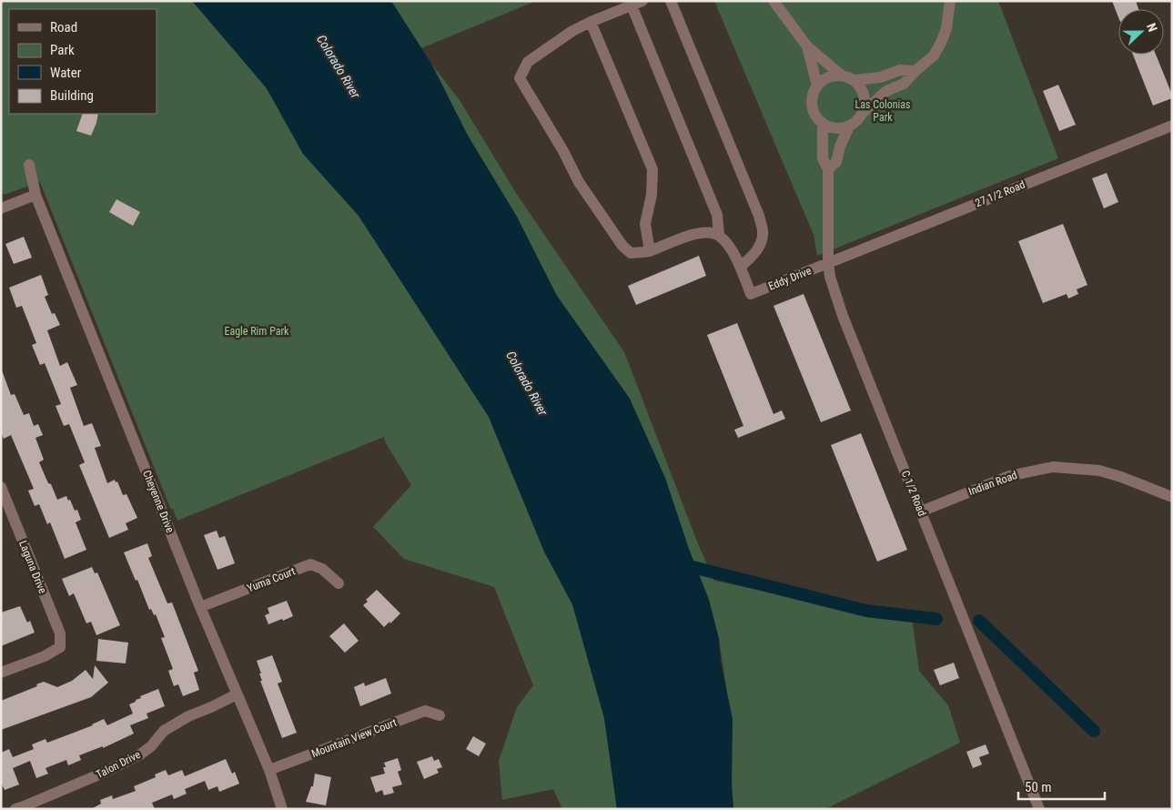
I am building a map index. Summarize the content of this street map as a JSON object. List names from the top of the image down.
{
  "streets": {
    "street": [
      "27 1/2 Road",
      "Eddy Drive",
      "Indian Road",
      "C 1/2 Road",
      "Cheyenne Drive",
      "Laguna Drive",
      "Yuma Court",
      "Mountain View Court",
      "Talon Drive"
    ]
  },
  "crossings": [
    ["27 1/2 Road", "Eddy Drive"],
    ["27 1/2 Road", "C 1/2 Road"],
    ["Eddy Drive", "C 1/2 Road"],
    ["Indian Road", "C 1/2 Road"],
    ["Cheyenne Drive", "Yuma Court"],
    ["Cheyenne Drive", "Mountain View Court"],
    ["Cheyenne Drive", "Talon Drive"]
  ],
  "water": ["Colorado River"],
  "parks": ["Las Colonias Park", "Eagle Rim Park"],
  "legend": [
    "Road",
    "Park",
    "Water",
    "Building"
  ],
  "scale_bar": "50 m",
  "north": "right"
}
